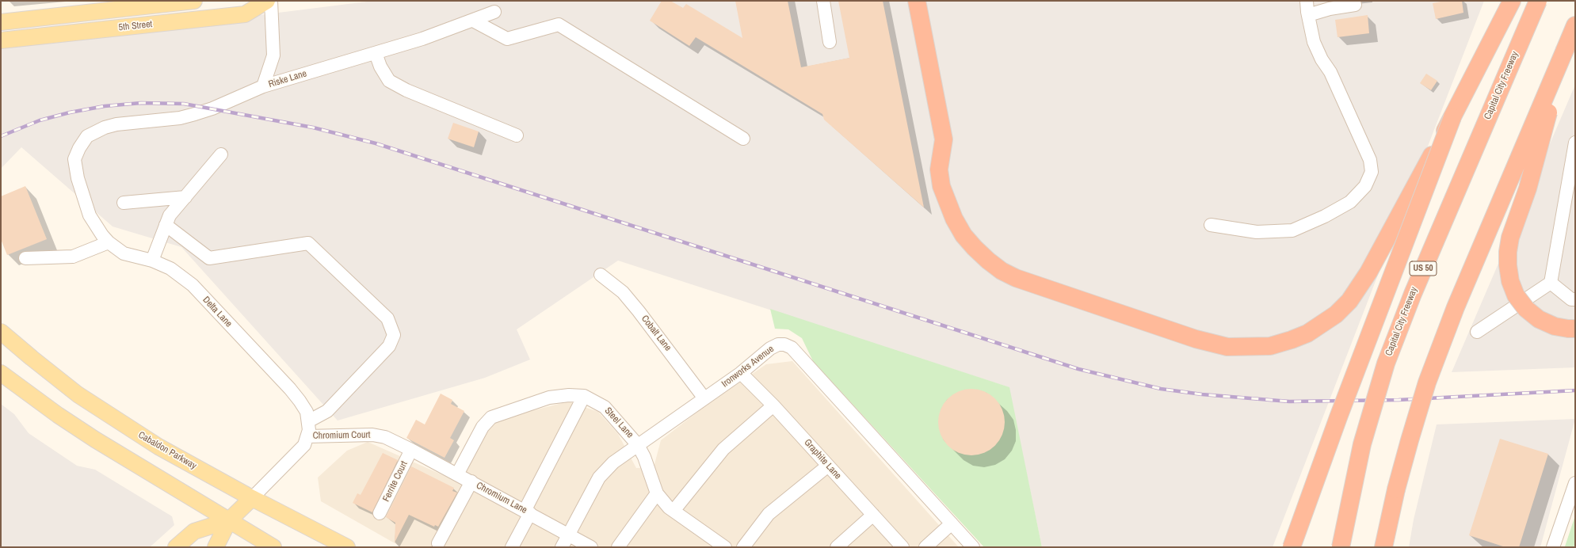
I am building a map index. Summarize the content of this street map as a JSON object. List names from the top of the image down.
{
  "streets": {
    "highway": ["Capital City Freeway", "US 50"],
    "main road": ["5th Street", "Cabaldon Parkway"],
    "street": [
      "Riske Lane",
      "Delta Lane",
      "Cobalt Lane",
      "Ironworks Avenue",
      "Steel Lane",
      "Chromium Court",
      "Graphite Lane",
      "Ferrite Court",
      "Chromium Lane"
    ]
  },
  "crossings": [
    ["Riske Lane", "Delta Lane"],
    ["Delta Lane", "Chromium Court"],
    ["Delta Lane", "Cabaldon Parkway"],
    ["Cobalt Lane", "Ironworks Avenue"],
    ["Ironworks Avenue", "Steel Lane"],
    ["Ironworks Avenue", "Graphite Lane"],
    ["Ironworks Avenue", "Chromium Lane"],
    ["Steel Lane", "Chromium Lane"],
    ["Chromium Court", "Ferrite Court"],
    ["Chromium Court", "Chromium Lane"],
    ["Ferrite Court", "Chromium Lane"]
  ]
}
